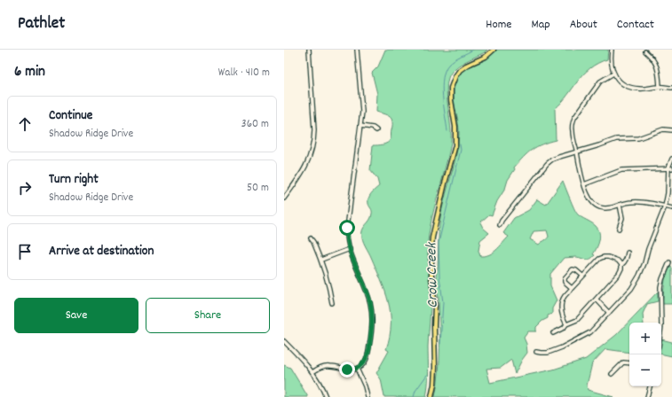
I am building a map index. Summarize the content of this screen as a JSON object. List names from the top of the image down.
{
  "water": ["Crow Creek"],
  "page": {
    "header": "Pathlet",
    "nav": [
      "Home",
      "Map",
      "About",
      "Contact"
    ],
    "heading": ["6 min", "Walk · 410 m"],
    "list": [
      ["Continue", "Shadow Ridge Drive", "360 m"],
      ["Turn right", "Shadow Ridge Drive", "50 m"],
      "Arrive at destination"
    ],
    "buttons": ["Save", "Share"],
    "map_buttons": ["+", "−"]
  }
}
